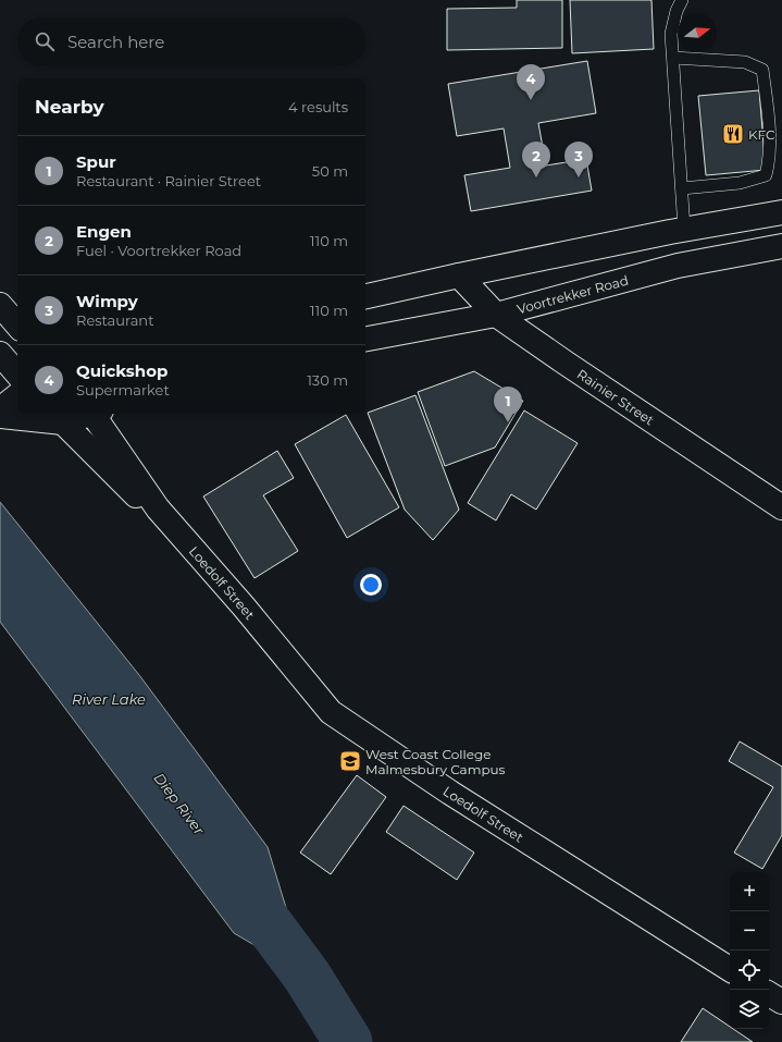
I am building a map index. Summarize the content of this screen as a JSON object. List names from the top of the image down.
{
  "streets": {
    "street": ["Voortrekker Road", "Rainier Street", "Loedolf Street"]
  },
  "crossings": [
    ["Voortrekker Road", "Rainier Street"]
  ],
  "water": ["River Lake", "Diep River"],
  "places": {
    "restaurant": ["KFC"],
    "school or university": ["West Coast College Malmesbury Campus"]
  },
  "north": "right",
  "page": {
    "search": "Search here",
    "pins": [
      "4",
      "2",
      "3",
      "1"
    ],
    "heading": ["Nearby", "4 results"],
    "list": [
      {
        "mark": "1",
        "name": "Spur",
        "note": "Restaurant · Rainier Street",
        "value": "50 m"
      },
      {
        "mark": "2",
        "name": "Engen",
        "note": "Fuel · Voortrekker Road",
        "value": "110 m"
      },
      {
        "mark": "3",
        "name": "Wimpy",
        "note": "Restaurant",
        "value": "110 m"
      },
      {
        "mark": "4",
        "name": "Quickshop",
        "note": "Supermarket",
        "value": "130 m"
      }
    ],
    "map_buttons": ["+", "−"]
  }
}
